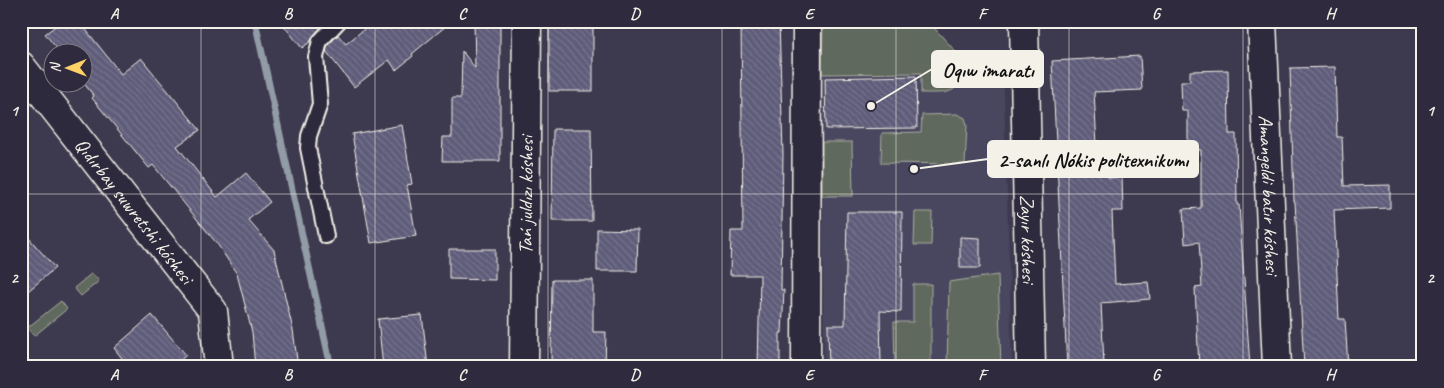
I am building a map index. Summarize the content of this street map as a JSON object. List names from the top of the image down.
{
  "streets": {
    "street": [
      "Tań juldızı kóshesi",
      "Amangeldi batır kóshesi",
      "Qıdırbay suwretshi kóshesi",
      "Zayır kóshesi"
    ]
  },
  "places": ["Oqıw imaratı", "2-sanlı Nókis politexnikumı"],
  "north": "left",
  "grid": {
    "columns": [
      "A",
      "B",
      "C",
      "D",
      "E",
      "F",
      "G",
      "H"
    ],
    "rows": ["1", "2"]
  }
}
